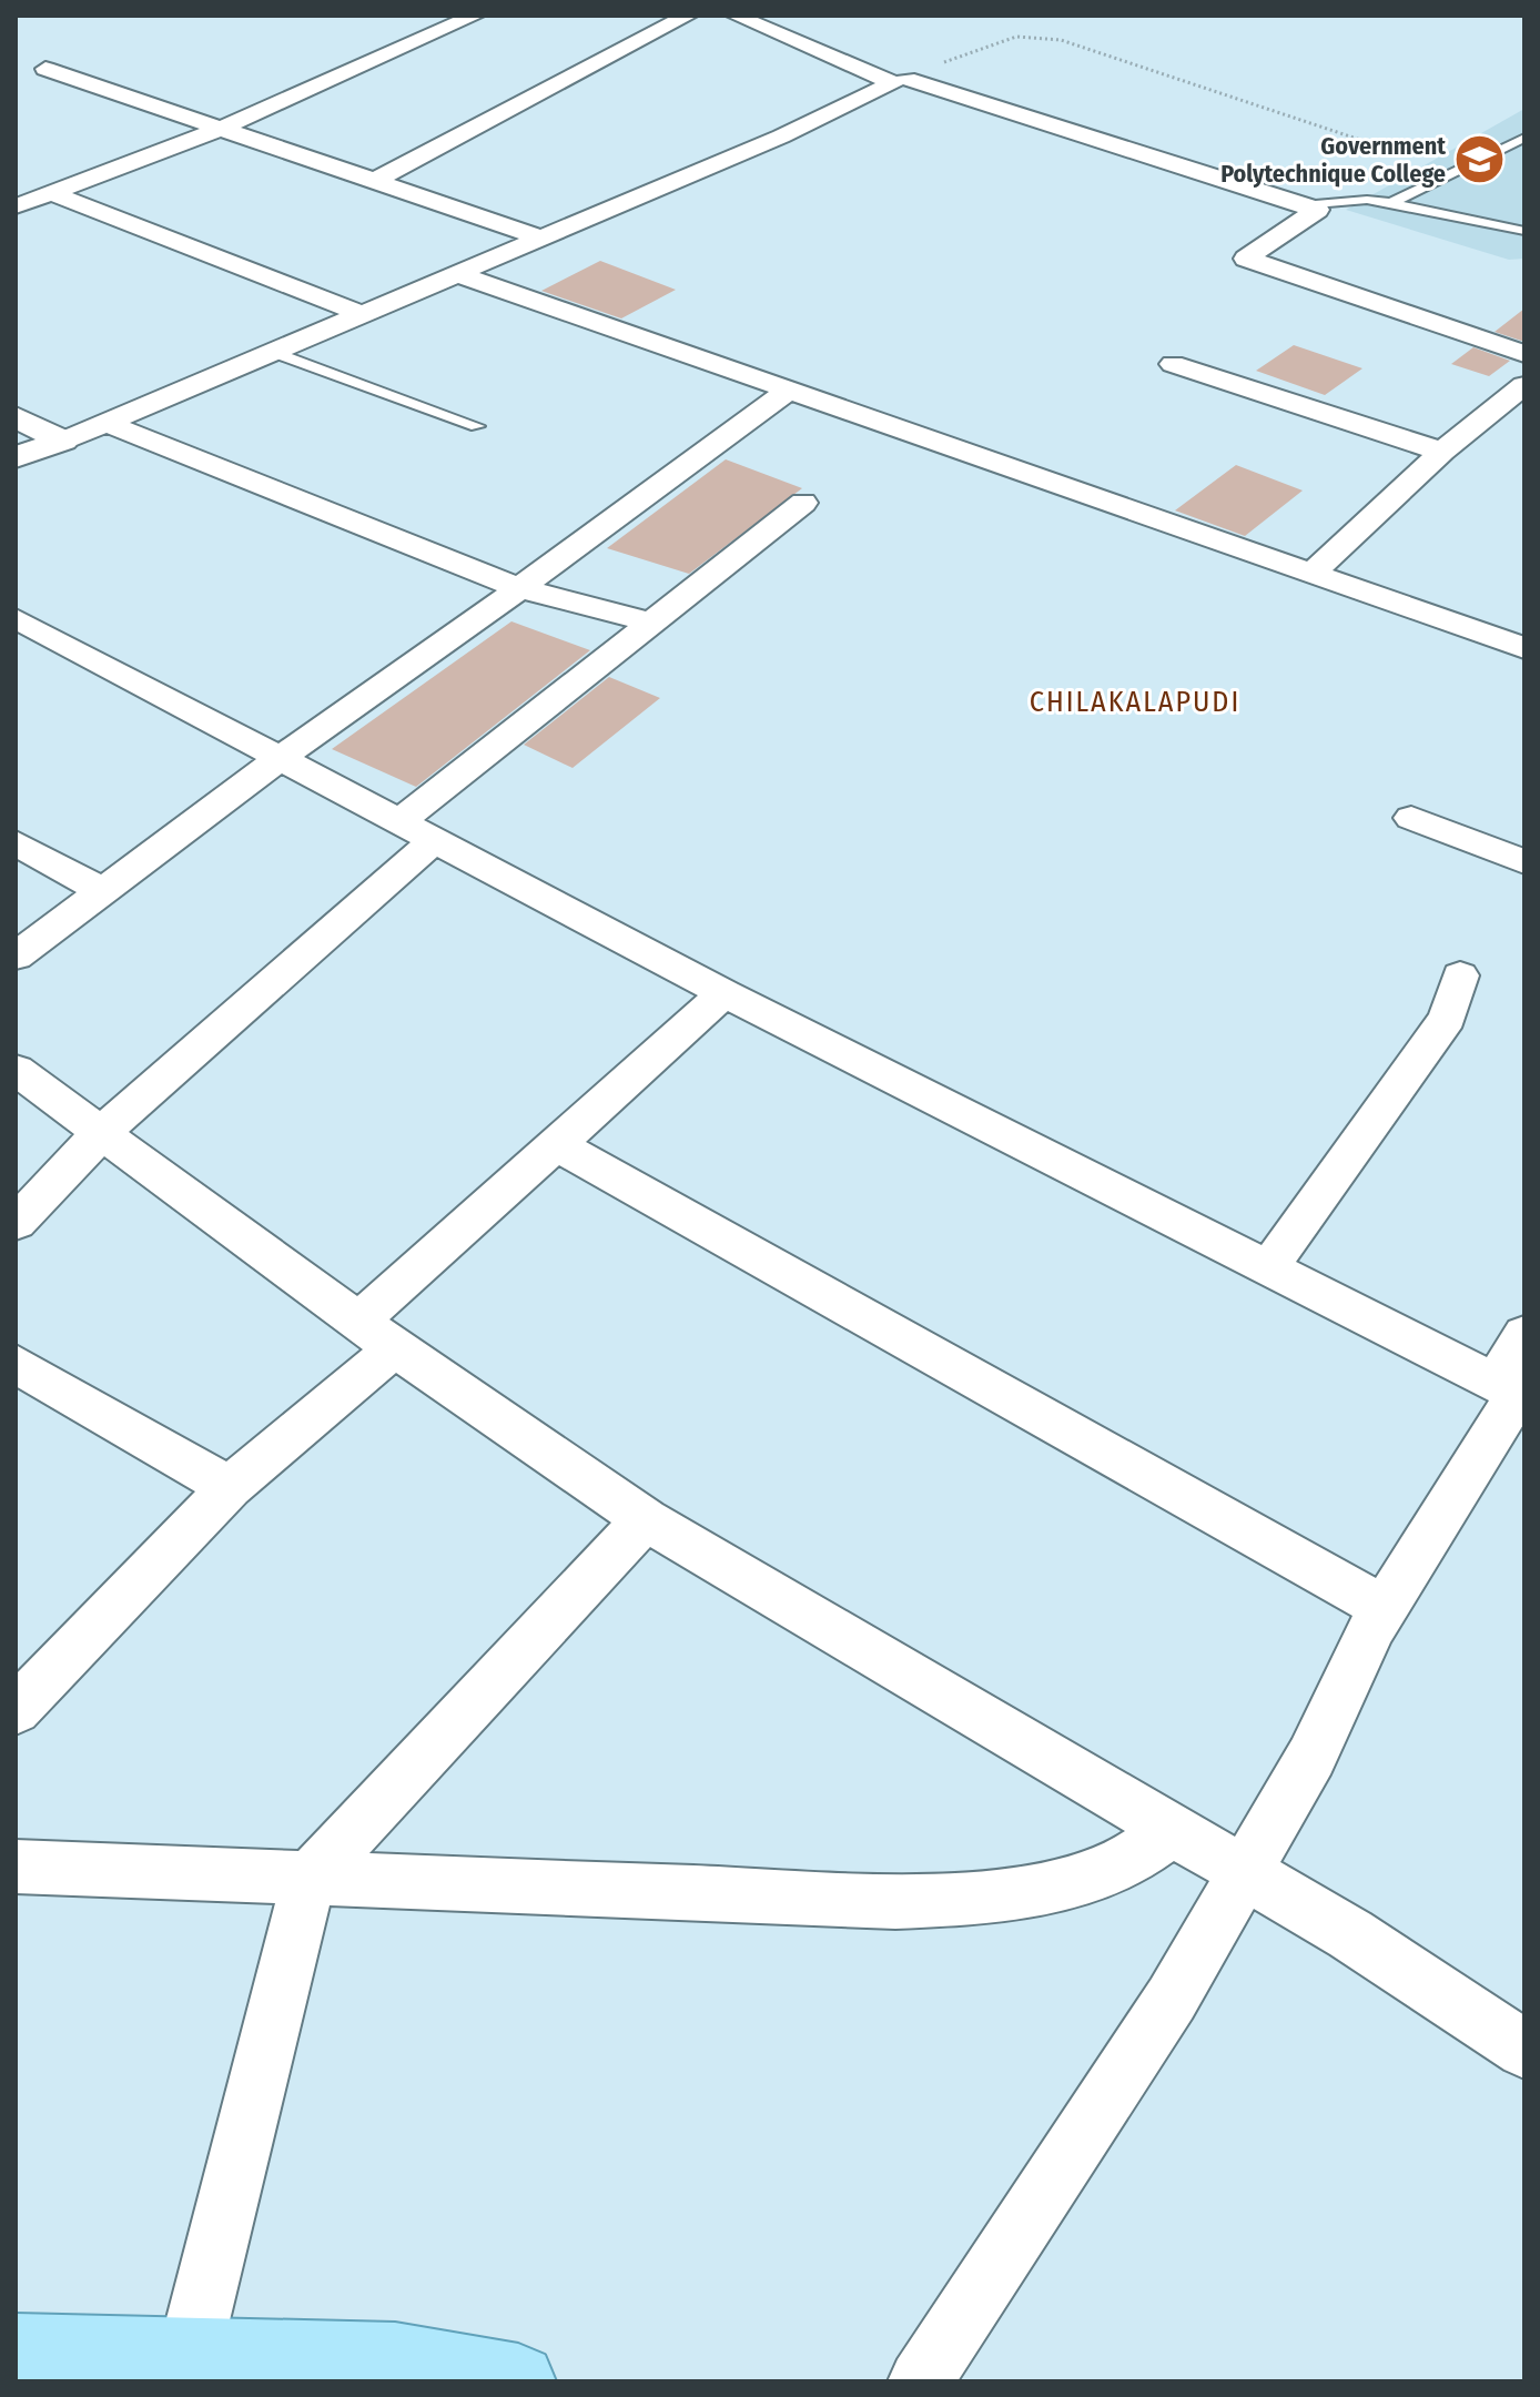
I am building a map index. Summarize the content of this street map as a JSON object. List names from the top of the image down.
{
  "districts": ["CHILAKALAPUDI"],
  "places": {
    "school or university": ["Government Polytechnique College"]
  }
}
